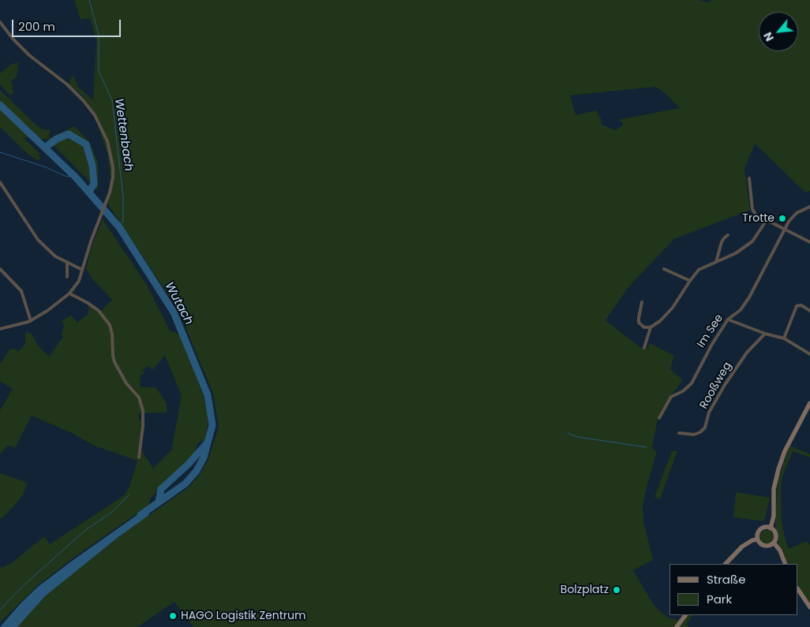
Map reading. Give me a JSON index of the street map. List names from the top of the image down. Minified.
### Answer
{"streets":{"street":["Im See","Rooßweg"]},"water":["Wettenbach","Wutach"],"places":["Trotte","Bolzplatz","HAGO Logistik Zentrum"],"legend":["Straße","Park"],"scale_bar":"200 m","north":"bottom left"}
